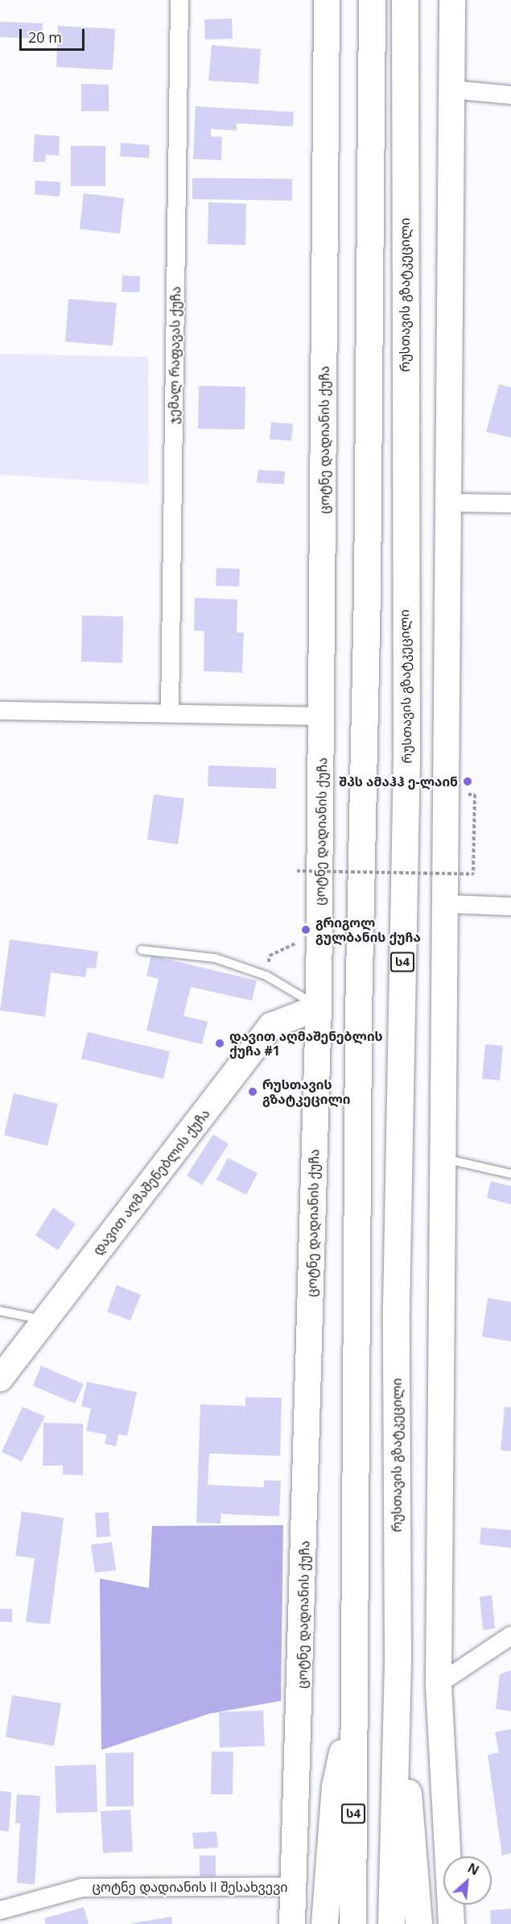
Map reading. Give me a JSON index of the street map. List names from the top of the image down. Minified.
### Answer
{"streets":{"highway":["რუსთავის გზატკეცილი","ს4"],"street":["ჯემალ რაფავას ქუჩა","ცოტნე დადიანის ქუჩა","დავით აღმაშენებლის ქუჩა","ცოტნე დადიანის II შესახვევი"]},"crossings":[["ცოტნე დადიანის ქუჩა","დავით აღმაშენებლის ქუჩა"],["ცოტნე დადიანის ქუჩა","ცოტნე დადიანის II შესახვევი"]],"places":["შპს ამაჰჰ ე-ლაინ","გრიგოლ გულბანის ქუჩა","დავით აღმაშენებლის ქუჩა #1","რუსთავის გზატკეცილი"],"scale_bar":"20 m","north":"top right"}
